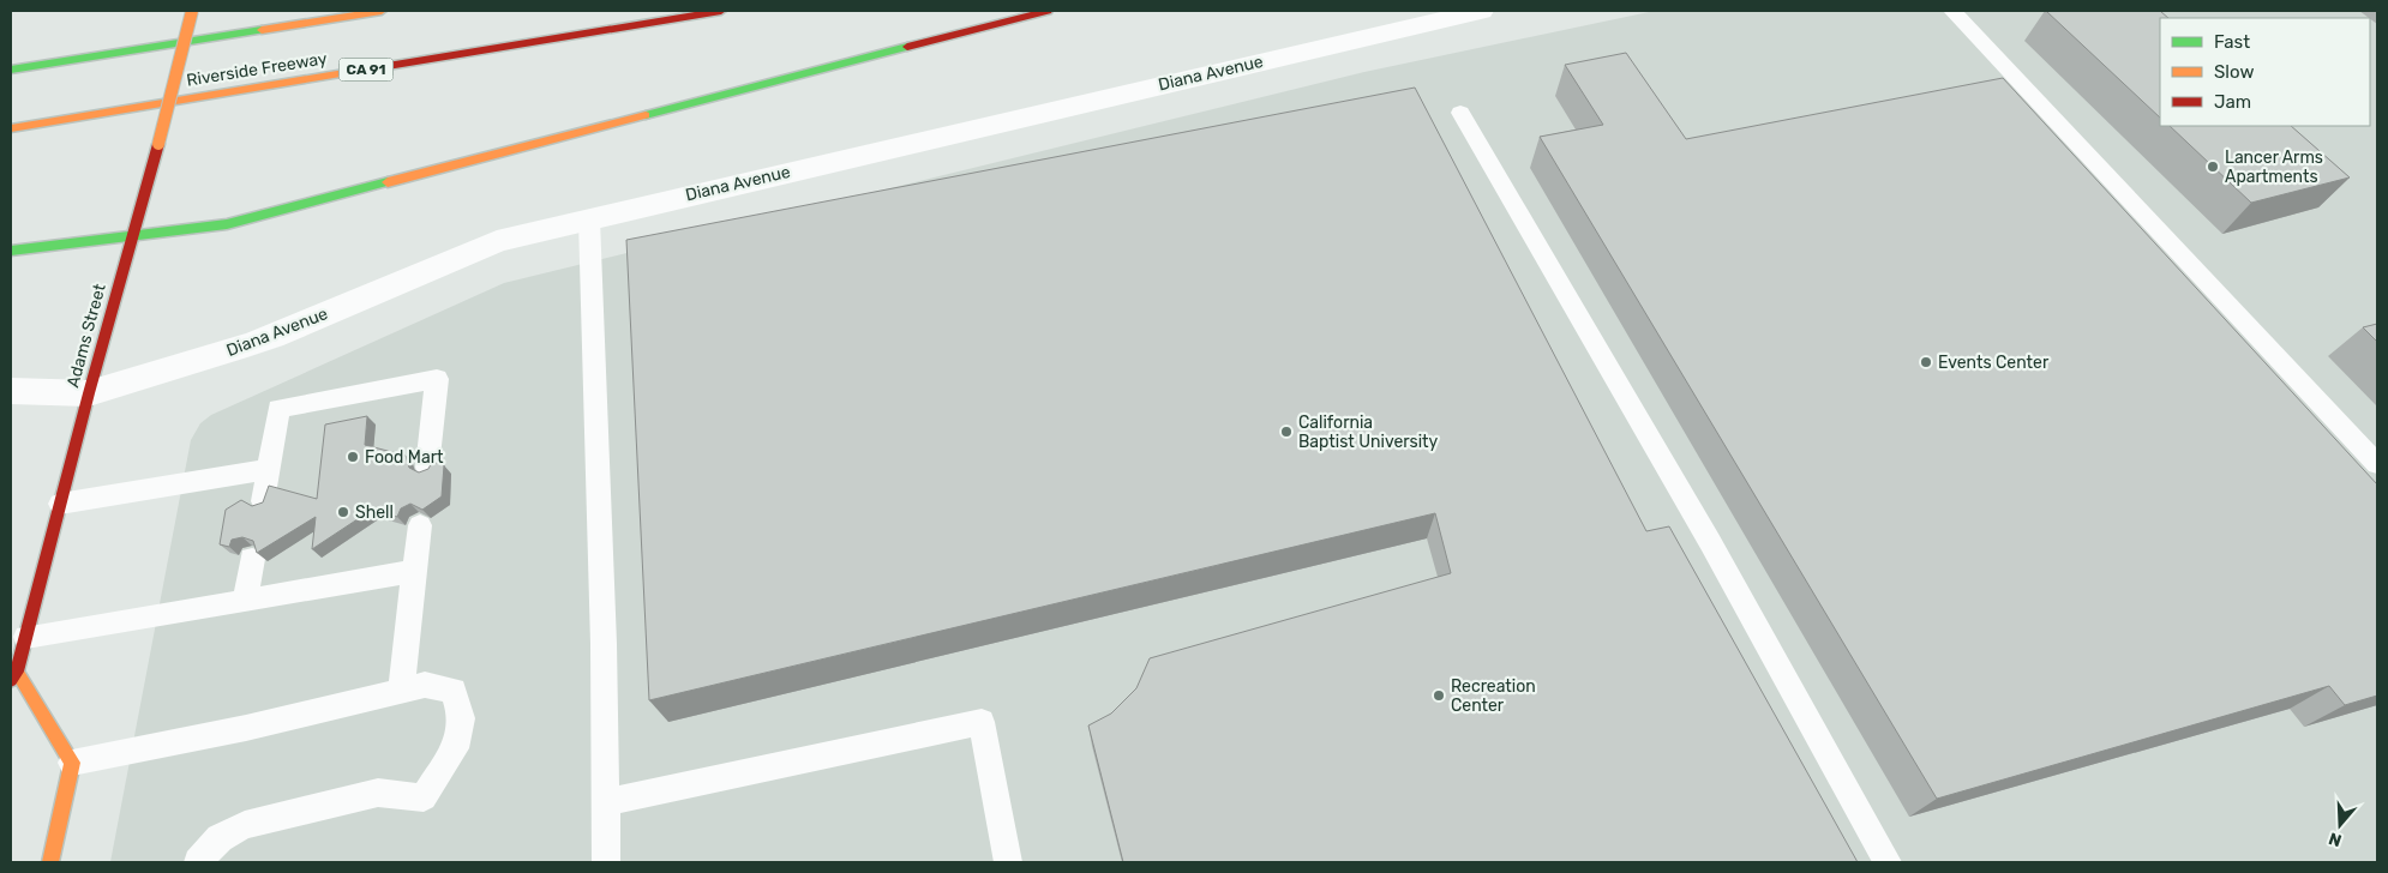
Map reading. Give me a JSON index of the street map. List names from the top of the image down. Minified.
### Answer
{"streets":{"main road":["Riverside Freeway","CA 91","Adams Street"],"street":["Diana Avenue"]},"crossings":[["Diana Avenue","Adams Street"]],"places":["Lancer Arms Apartments","Events Center","California Baptist University","Food Mart","Shell","Recreation Center"],"legend":["Fast","Slow","Jam"],"north":"bottom"}
